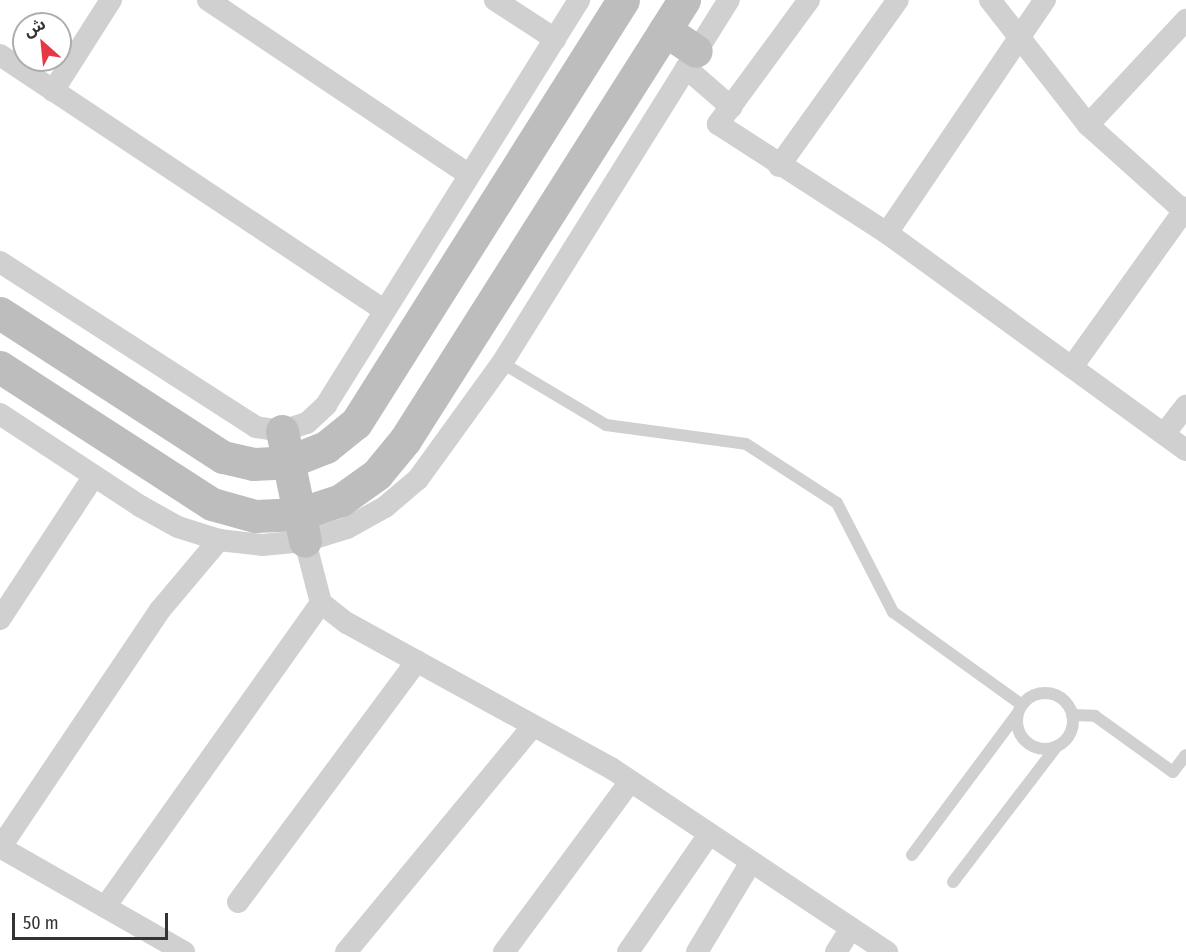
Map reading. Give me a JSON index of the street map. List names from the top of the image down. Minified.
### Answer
{"scale_bar":"50 m","north":"top left"}
